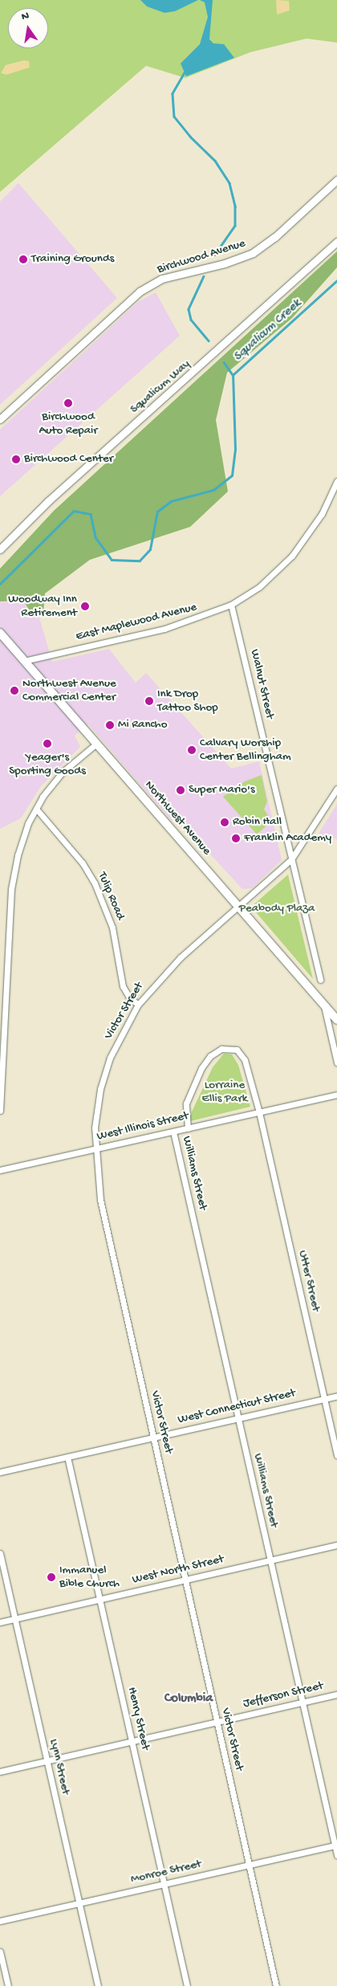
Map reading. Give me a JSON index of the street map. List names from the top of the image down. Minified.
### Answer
{"streets":{"main road":["Northwest Avenue"],"street":["Birchwood Avenue","Squalicum Way","East Maplewood Avenue","Walnut Street","Tulip Road","Victor Street","West Illinois Street","Williams Street","Utter Street","West Connecticut Street","West North Street","Jefferson Street","Henry Street","Lynn Street","Monroe Street"]},"crossings":[["East Maplewood Avenue","Walnut Street"],["East Maplewood Avenue","Northwest Avenue"],["Walnut Street","Victor Street"],["Northwest Avenue","Victor Street"],["Tulip Road","Victor Street"],["Victor Street","West Illinois Street"],["Victor Street","West Connecticut Street"],["Victor Street","West North Street"],["Victor Street","Jefferson Street"],["Victor Street","Monroe Street"],["West Illinois Street","Williams Street"],["West Illinois Street","Utter Street"],["Williams Street","West Connecticut Street"],["Williams Street","West North Street"],["Williams Street","Jefferson Street"],["Williams Street","Monroe Street"],["Utter Street","West Connecticut Street"],["West Connecticut Street","Henry Street"],["West North Street","Henry Street"],["West North Street","Lynn Street"],["Jefferson Street","Henry Street"],["Jefferson Street","Lynn Street"],["Henry Street","Monroe Street"],["Lynn Street","Monroe Street"]],"districts":["Columbia"],"water":["Squalicum Creek"],"parks":["Peabody Plaza","Lorraine Ellis Park"],"places":["Training Grounds","Birchwood Auto Repair","Birchwood Center","Woodway Inn Retirement","Northwest Avenue Commercial Center","Ink Drop Tattoo Shop","Mi Rancho","Yeager's Sporting Goods","Calvary Worship Center Bellingham","Super Mario's","Robin Hall","Franklin Academy","Immanuel Bible Church"],"north":"top"}
